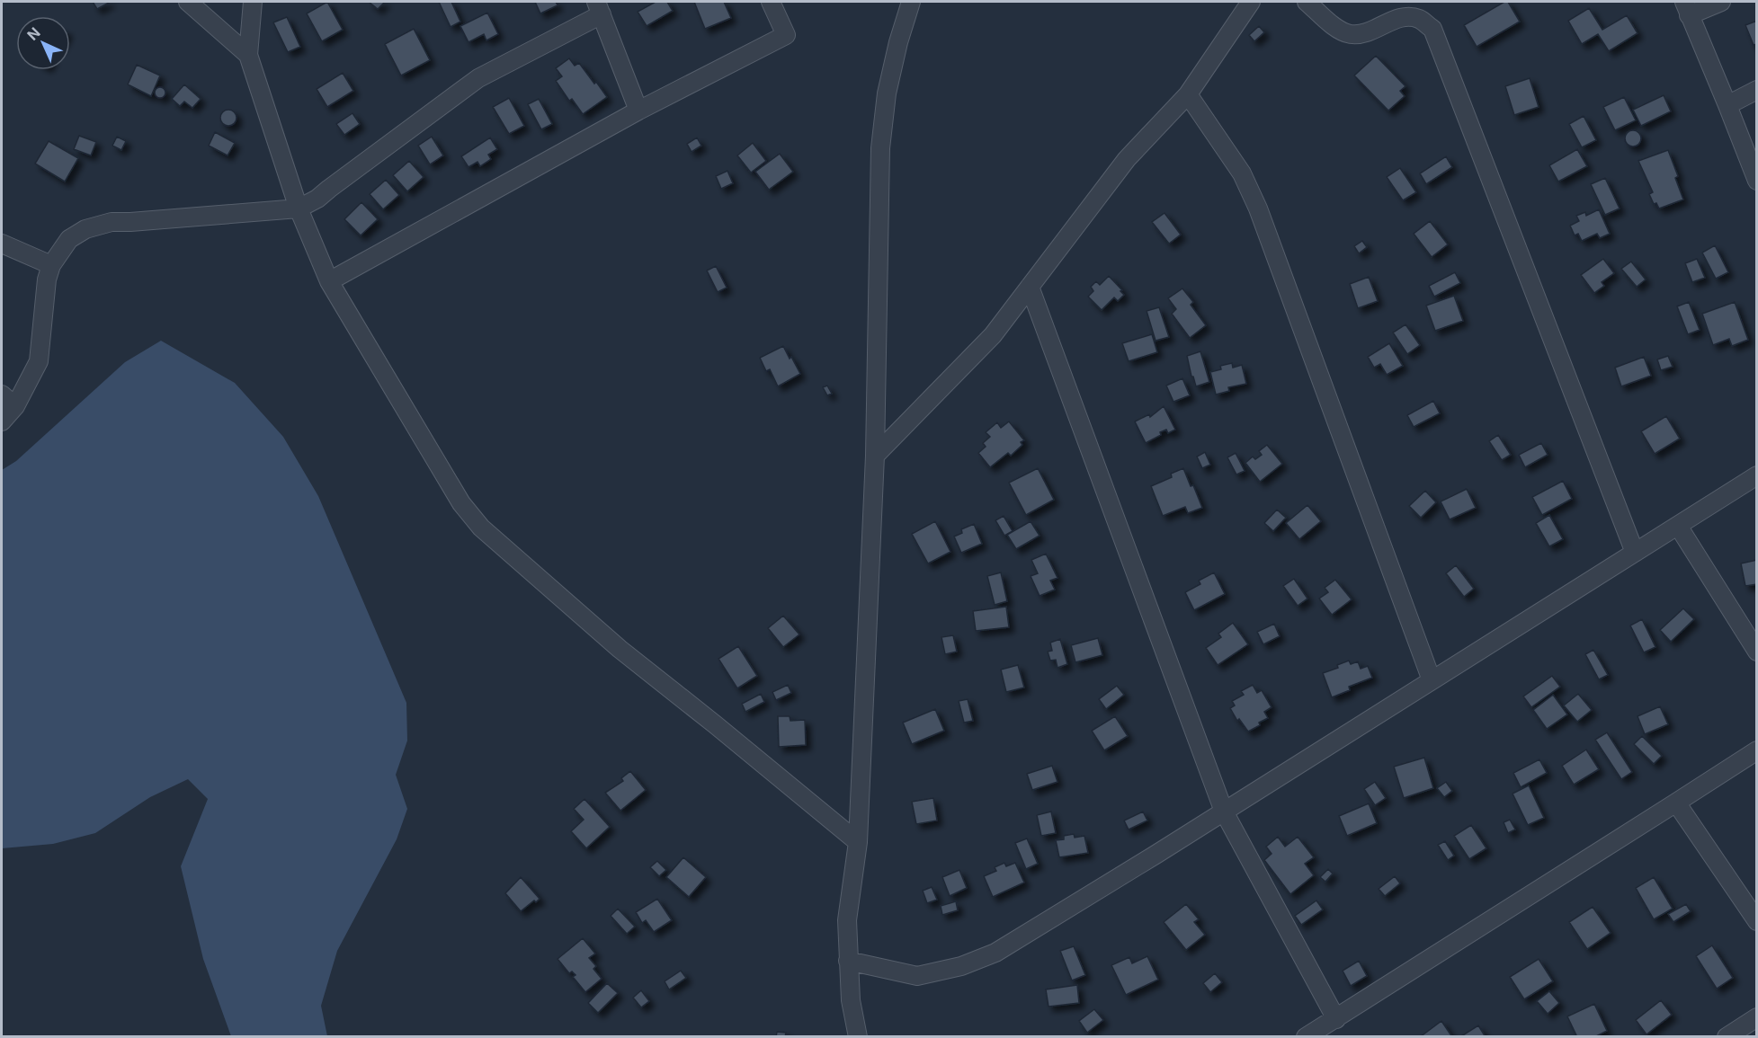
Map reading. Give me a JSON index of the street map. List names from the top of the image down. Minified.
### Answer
{"north":"top left"}
